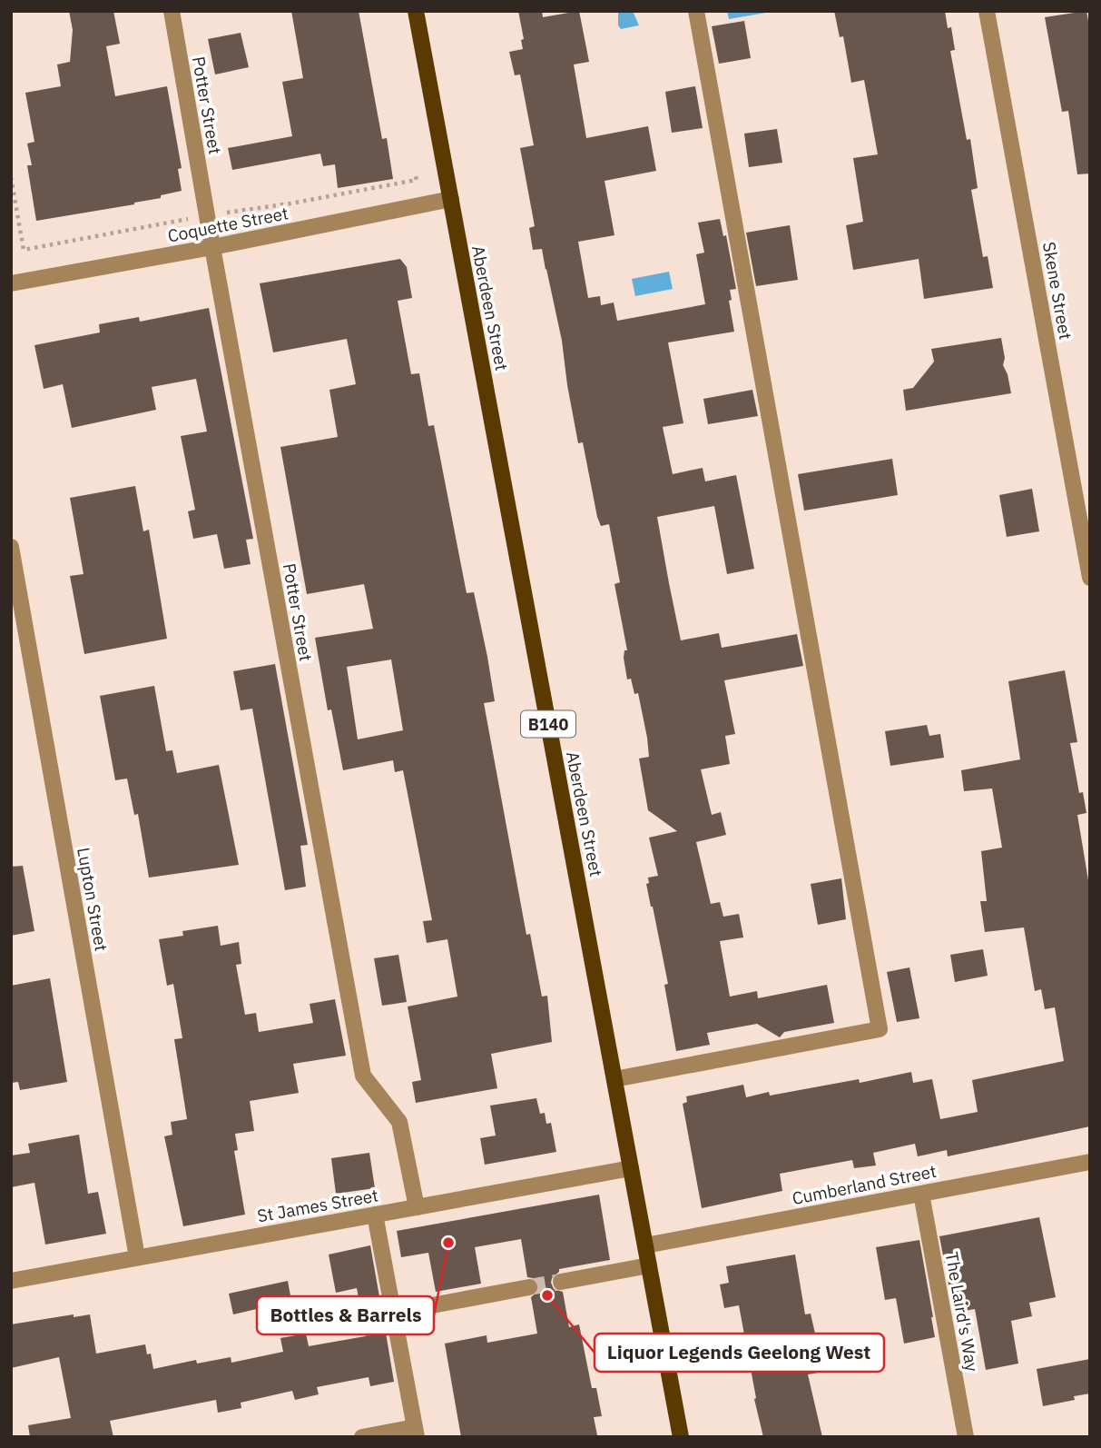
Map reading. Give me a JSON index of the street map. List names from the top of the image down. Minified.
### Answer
{"streets":{"main road":["Aberdeen Street","B140"],"street":["Potter Street","Coquette Street","Skene Street","Lupton Street","Cumberland Street","St James Street","The Laird's Way"]},"crossings":[["Potter Street","Coquette Street"],["Potter Street","St James Street"],["Coquette Street","Aberdeen Street"],["Aberdeen Street","Cumberland Street"],["Aberdeen Street","St James Street"],["Lupton Street","St James Street"],["Cumberland Street","The Laird's Way"]],"places":["Bottles & Barrels","Liquor Legends Geelong West"]}
